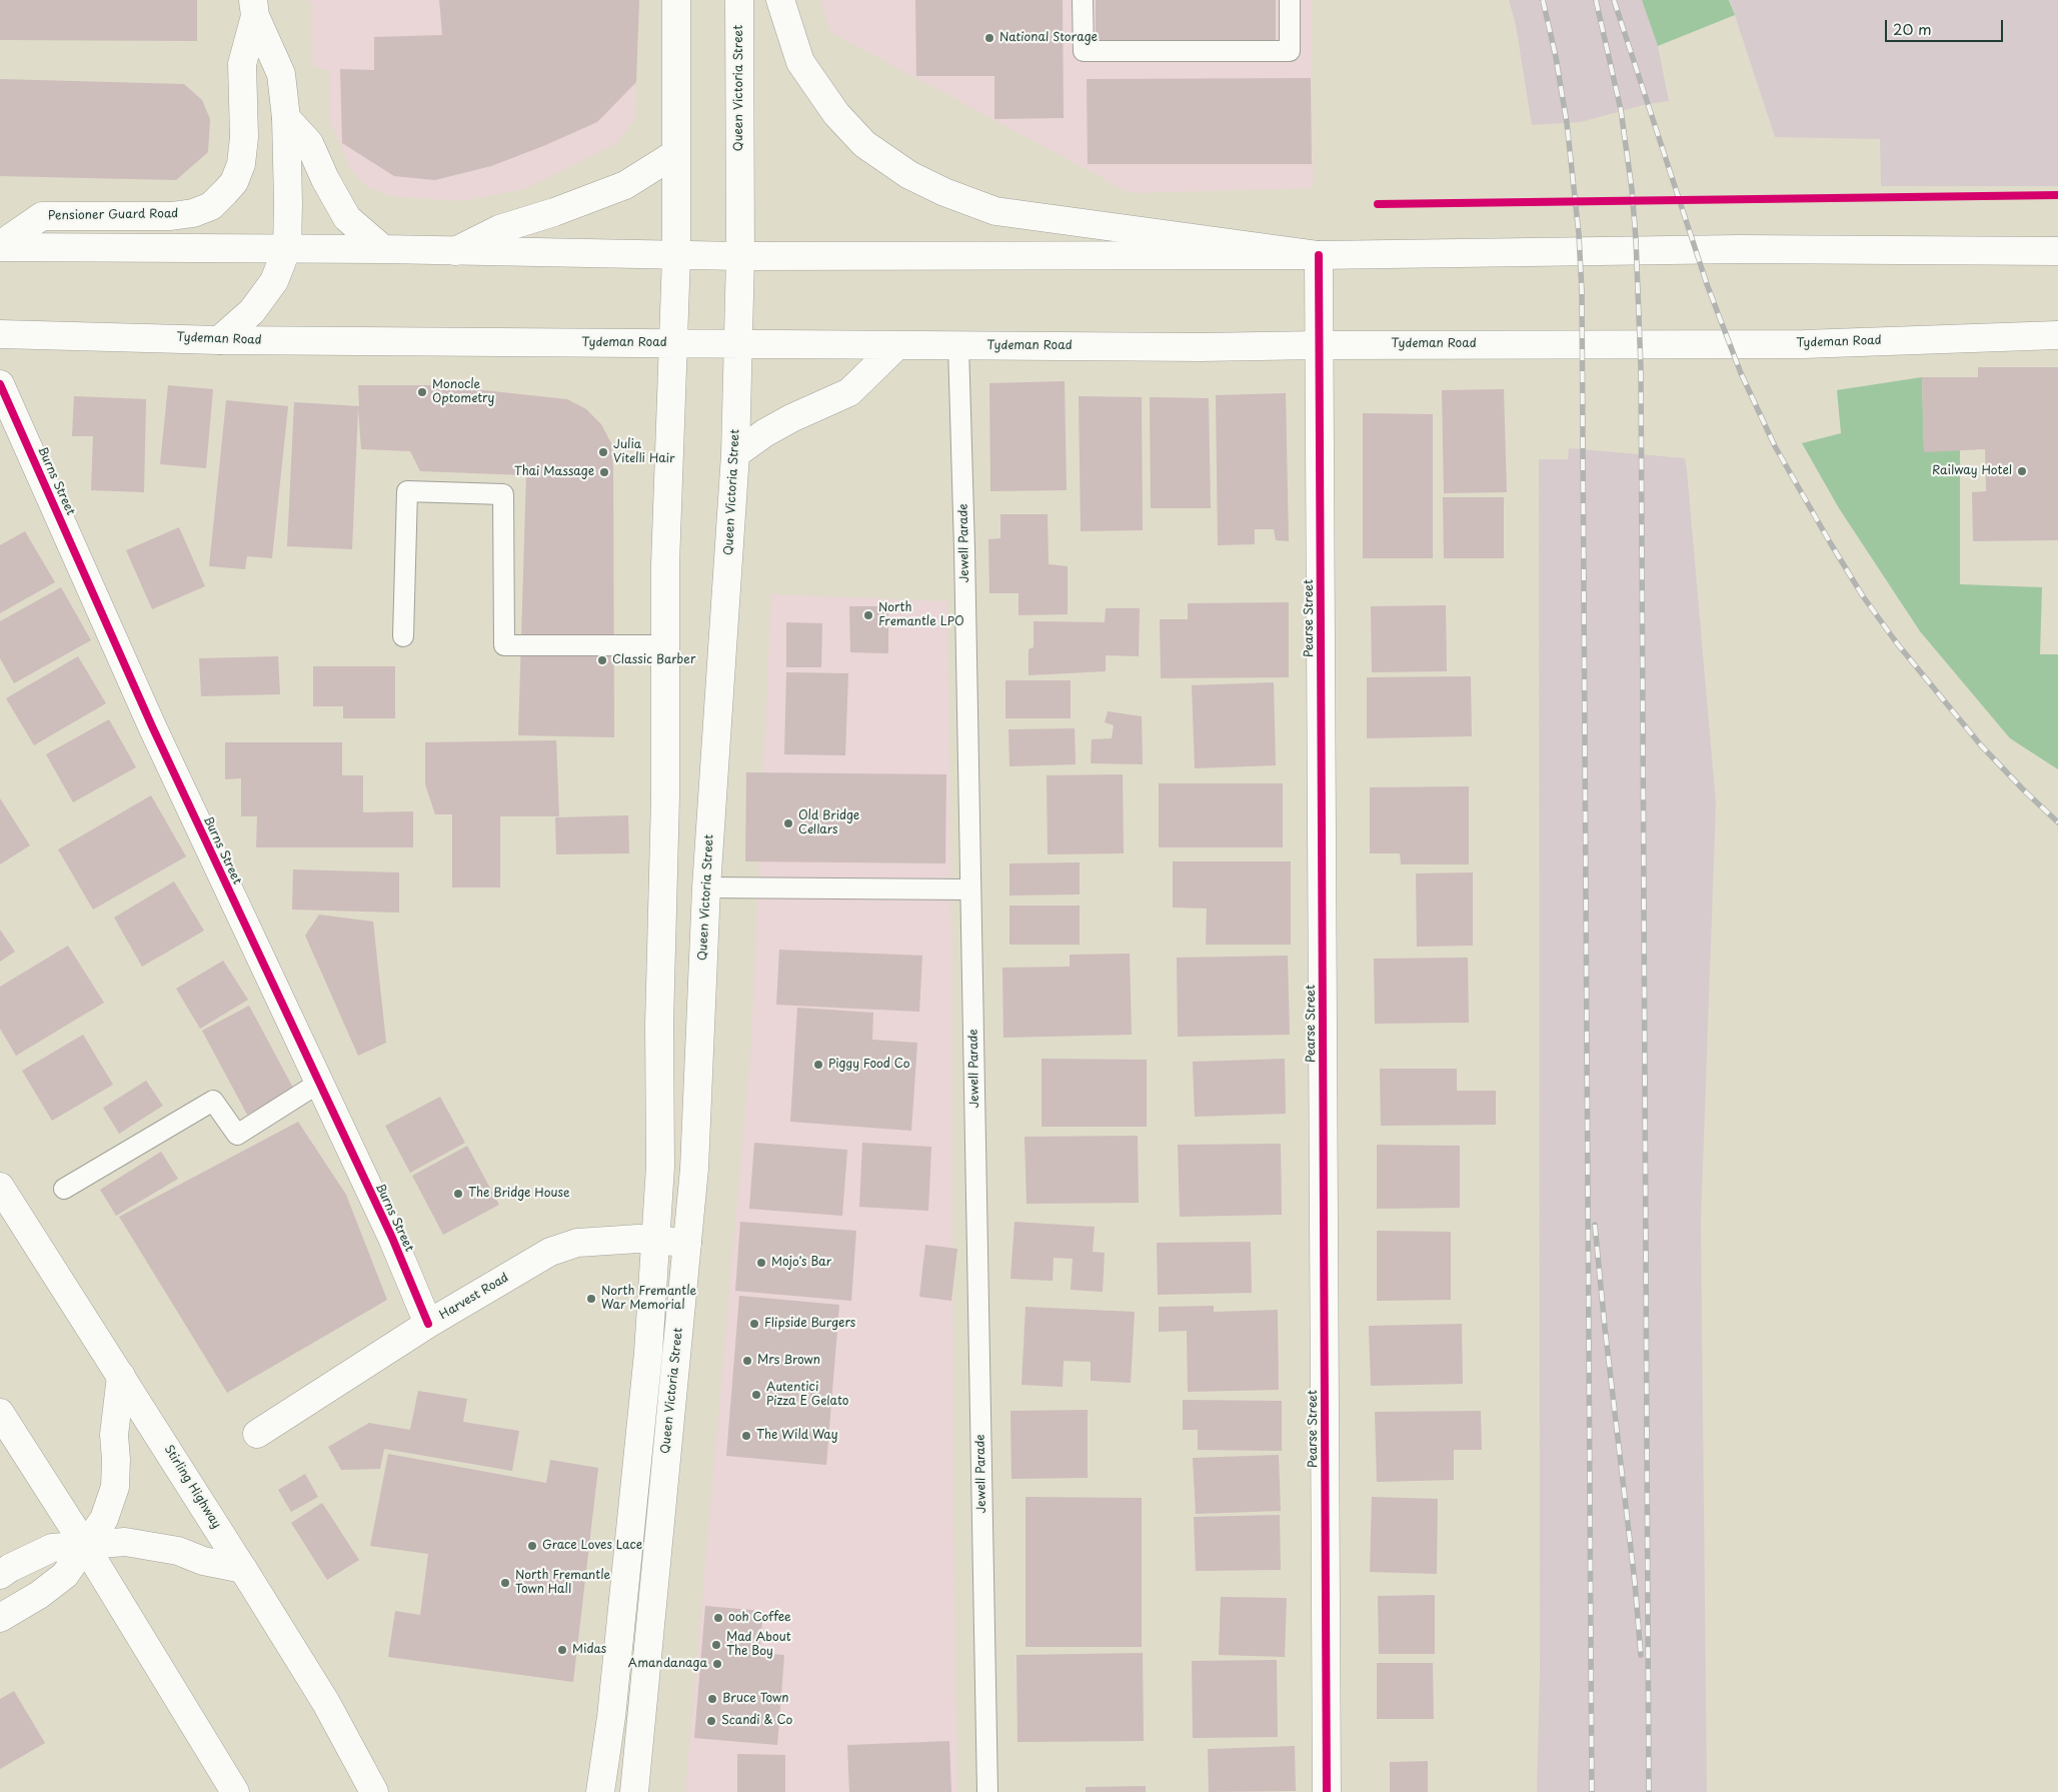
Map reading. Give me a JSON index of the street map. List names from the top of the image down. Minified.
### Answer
{"streets":{"main road":["Queen Victoria Street","Pensioner Guard Road","Tydeman Road","Burns Street","Pearse Street","Harvest Road","Stirling Highway"],"lane":["Jewell Parade"]},"crossings":[["Queen Victoria Street","Tydeman Road"],["Queen Victoria Street","Harvest Road"],["Pensioner Guard Road","Tydeman Road"],["Tydeman Road","Jewell Parade"],["Tydeman Road","Pearse Street"],["Burns Street","Harvest Road"]],"places":["National Storage","Monocle Optometry","Julia Vitelli Hair","Railway Hotel","Thai Massage","North Fremantle LPO","Classic Barber","Old Bridge Cellars","Piggy Food Co","The Bridge House","Mojo's Bar","North Fremantle War Memorial","Flipside Burgers","Mrs Brown","Autentici Pizza E Gelato","The Wild Way","Grace Loves Lace","North Fremantle Town Hall","ooh Coffee","Mad About The Boy","Midas","Amandanaga","Bruce Town","Scandi & Co"],"scale_bar":"20 m"}
